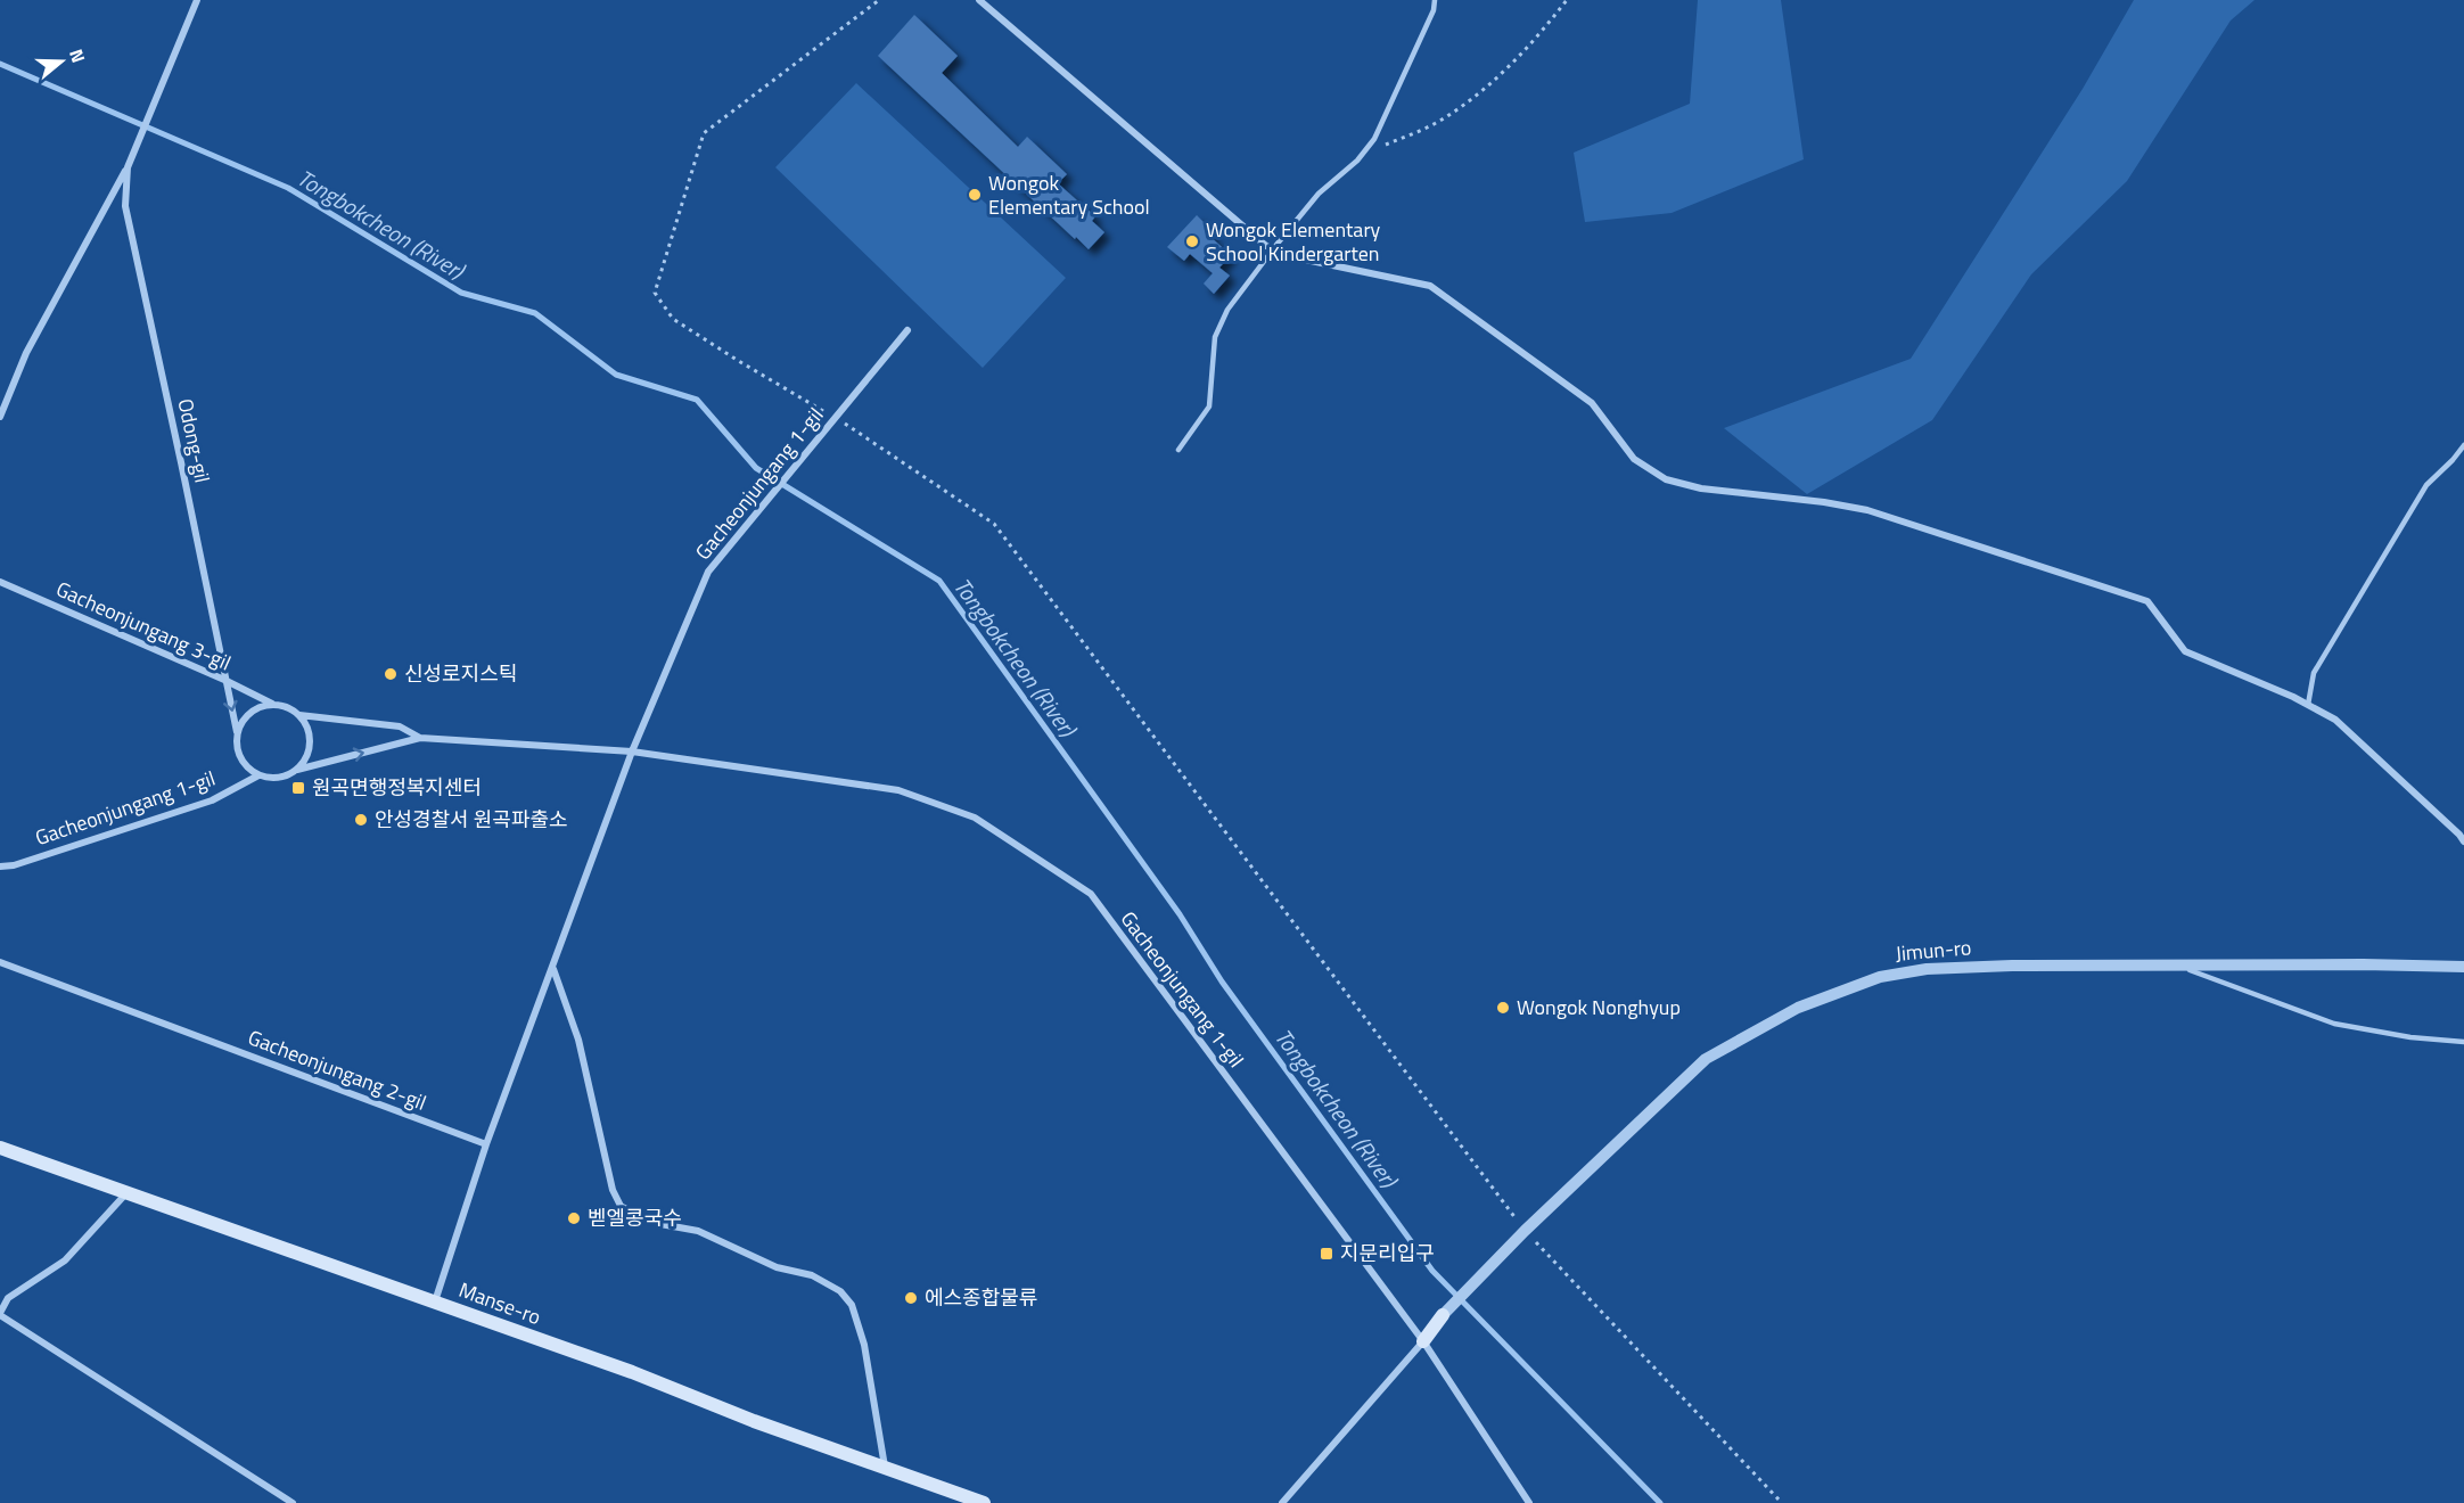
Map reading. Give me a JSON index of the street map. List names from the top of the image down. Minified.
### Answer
{"streets":{"main road":["Manse-ro"],"street":["Odong-gil","Gacheonjungang 1-gil","Gacheonjungang 3-gil","Jimun-ro","Gacheonjungang 2-gil"]},"crossings":[["Odong-gil","Gacheonjungang 1-gil"],["Odong-gil","Gacheonjungang 3-gil"],["Gacheonjungang 1-gil","Gacheonjungang 3-gil"]],"water":["Tongbokcheon (River)"],"places":{"other":["Wongok Elementary School","Wongok Elementary School Kindergarten","신성로지스틱","안성경찰서 원곡파출소","Wongok Nonghyup","벧엘콩국수","에스종합물류"],"transit":["원곡면행정복지센터","지문리입구"]},"north":"right"}
